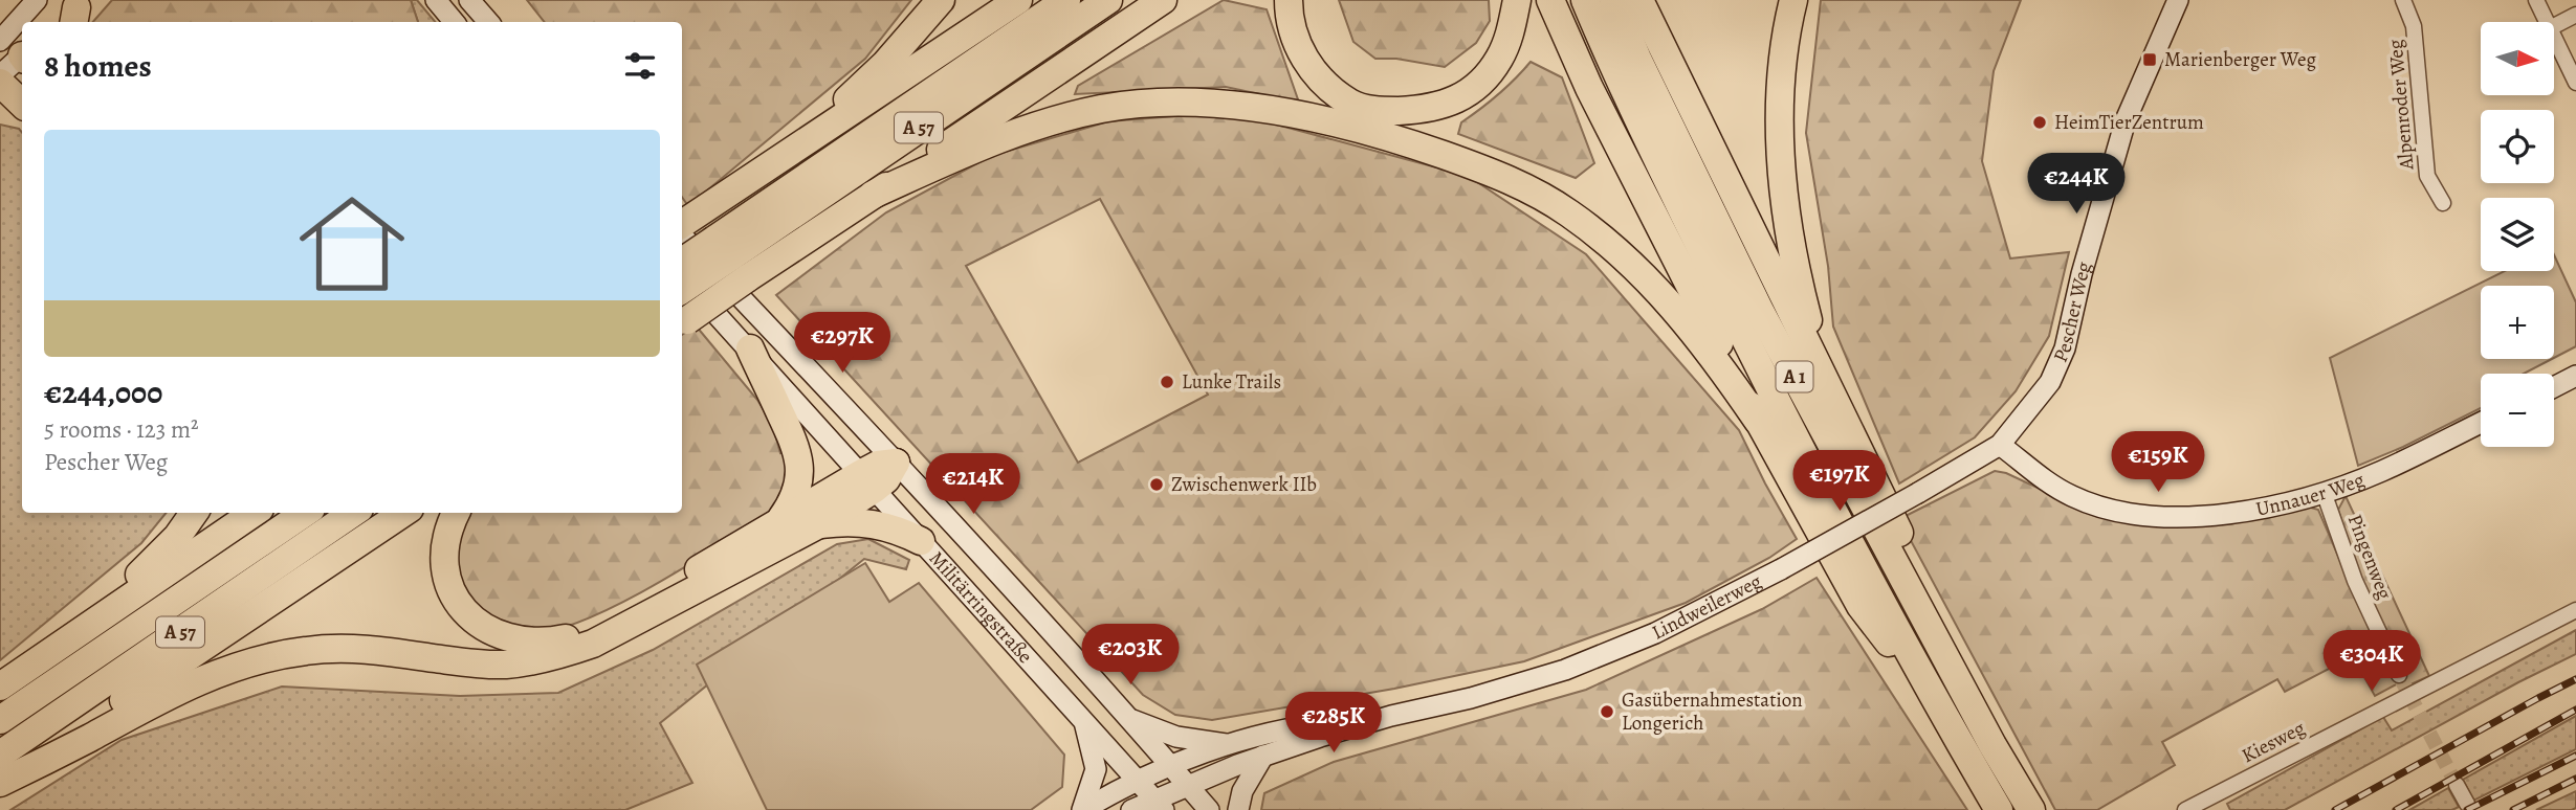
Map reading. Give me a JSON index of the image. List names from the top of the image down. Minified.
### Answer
{"streets":{"highway":["A 57","A 1"],"street":["Alpenroder Weg","Pescher Weg","Unnauer Weg","Pingenweg","Lindweilerweg","Militärringstraße","Kiesweg"]},"crossings":[["Pescher Weg","Unnauer Weg"],["Pescher Weg","Lindweilerweg"],["Unnauer Weg","Pingenweg"],["Unnauer Weg","Lindweilerweg"],["Lindweilerweg","Militärringstraße"]],"places":{"transit":["Marienberger Weg"],"other":["HeimTierZentrum","Lunke Trails","Zwischenwerk IIb","Gasübernahmestation Longerich"]},"north":"right","page":{"map_buttons":["+","−"],"heading":"8 homes","list":[{"name":"€244,000","note":"5 rooms · 123 m² · Pescher Weg"}],"price":["€244K","€297K","€159K","€197K","€214K","€203K","€304K","€285K"]}}
